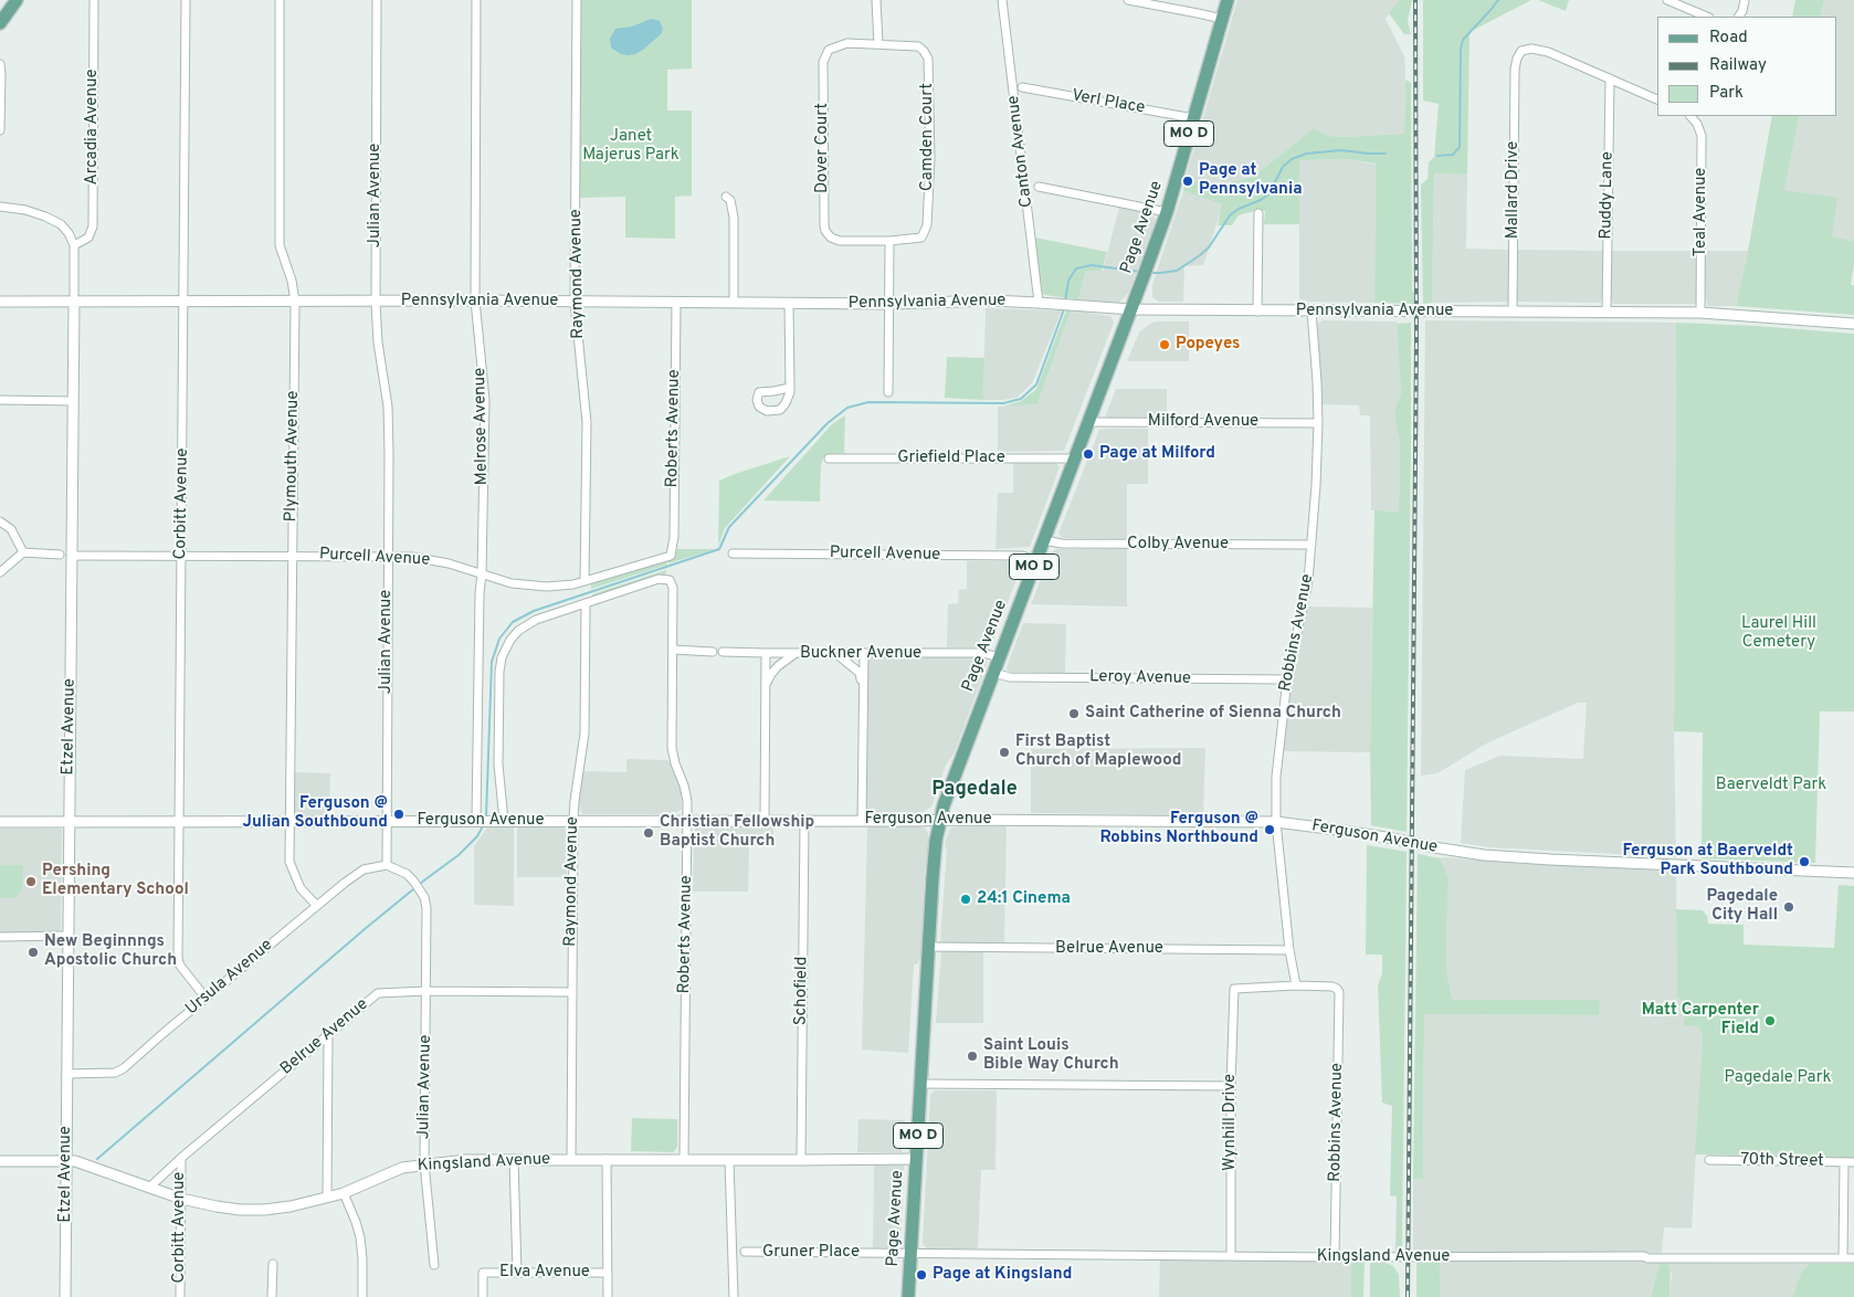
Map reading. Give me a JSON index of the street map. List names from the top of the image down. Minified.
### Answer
{"streets":{"main road":["MO D","Page Avenue"],"street":["Verl Place","Arcadia Avenue","Camden Court","Dover Court","Canton Avenue","Mallard Drive","Julian Avenue","Ruddy Lane","Teal Avenue","Raymond Avenue","Pennsylvania Avenue","Milford Avenue","Melrose Avenue","Roberts Avenue","Plymouth Avenue","Griefield Place","Corbitt Avenue","Colby Avenue","Purcell Avenue","Robbins Avenue","Buckner Avenue","Leroy Avenue","Etzel Avenue","Ferguson Avenue","Belrue Avenue","Ursula Avenue","Schofield","Wynhill Drive","70th Street","Kingsland Avenue","Gruner Place","Elva Avenue"]},"crossings":[["Verl Place","Page Avenue"],["Arcadia Avenue","Etzel Avenue"],["Camden Court","Dover Court"],["Canton Avenue","Pennsylvania Avenue"],["Mallard Drive","Ruddy Lane"],["Mallard Drive","Pennsylvania Avenue"],["Julian Avenue","Pennsylvania Avenue"],["Julian Avenue","Purcell Avenue"],["Julian Avenue","Ferguson Avenue"],["Julian Avenue","Belrue Avenue"],["Julian Avenue","Ursula Avenue"],["Julian Avenue","Kingsland Avenue"],["Ruddy Lane","Pennsylvania Avenue"],["Teal Avenue","Pennsylvania Avenue"],["Page Avenue","Pennsylvania Avenue"],["Page Avenue","Milford Avenue"],["Page Avenue","Griefield Place"],["Page Avenue","Colby Avenue"],["Page Avenue","Purcell Avenue"],["Page Avenue","Buckner Avenue"],["Page Avenue","Leroy Avenue"],["Page Avenue","Ferguson Avenue"],["Page Avenue","Belrue Avenue"],["Page Avenue","Kingsland Avenue"],["Page Avenue","Gruner Place"],["Raymond Avenue","Pennsylvania Avenue"],["Raymond Avenue","Roberts Avenue"],["Raymond Avenue","Purcell Avenue"],["Raymond Avenue","Ferguson Avenue"],["Raymond Avenue","Belrue Avenue"],["Raymond Avenue","Kingsland Avenue"],["Pennsylvania Avenue","Melrose Avenue"],["Pennsylvania Avenue","Roberts Avenue"],["Pennsylvania Avenue","Plymouth Avenue"],["Pennsylvania Avenue","Corbitt Avenue"],["Pennsylvania Avenue","Robbins Avenue"],["Pennsylvania Avenue","Etzel Avenue"],["Milford Avenue","Robbins Avenue"],["Melrose Avenue","Purcell Avenue"],["Melrose Avenue","Ferguson Avenue"],["Roberts Avenue","Purcell Avenue"],["Roberts Avenue","Ferguson Avenue"],["Roberts Avenue","Kingsland Avenue"],["Plymouth Avenue","Purcell Avenue"],["Plymouth Avenue","Ferguson Avenue"],["Plymouth Avenue","Ursula Avenue"],["Corbitt Avenue","Purcell Avenue"],["Corbitt Avenue","Ferguson Avenue"],["Corbitt Avenue","Belrue Avenue"],["Corbitt Avenue","Ursula Avenue"],["Corbitt Avenue","Kingsland Avenue"],["Colby Avenue","Robbins Avenue"],["Purcell Avenue","Etzel Avenue"],["Robbins Avenue","Leroy Avenue"],["Robbins Avenue","Ferguson Avenue"],["Robbins Avenue","Belrue Avenue"],["Robbins Avenue","Wynhill Drive"],["Robbins Avenue","Kingsland Avenue"],["Etzel Avenue","Ferguson Avenue"],["Etzel Avenue","Ursula Avenue"],["Etzel Avenue","Kingsland Avenue"],["Ferguson Avenue","Schofield"],["Belrue Avenue","Kingsland Avenue"],["Schofield","Kingsland Avenue"],["Wynhill Drive","Kingsland Avenue"],["Kingsland Avenue","Gruner Place"]],"districts":["Pagedale"],"parks":["Janet Majerus Park","Laurel Hill Cemetery","Baerveldt Park","Pagedale Park"],"places":["Page at Pennsylvania","Popeyes","Page at Milford","Saint Catherine of Sienna Church","First Baptist Church of Maplewood","Ferguson @ Julian Southbound","Ferguson @ Robbins Northbound","Christian Fellowship Baptist Church","Ferguson at Baerveldt Park Southbound","Pershing Elementary School","24:1 Cinema","Pagedale City Hall","New Beginnngs Apostolic Church","Matt Carpenter Field","Saint Louis Bible Way Church","Page at Kingsland"],"legend":["Road","Railway","Park"]}
